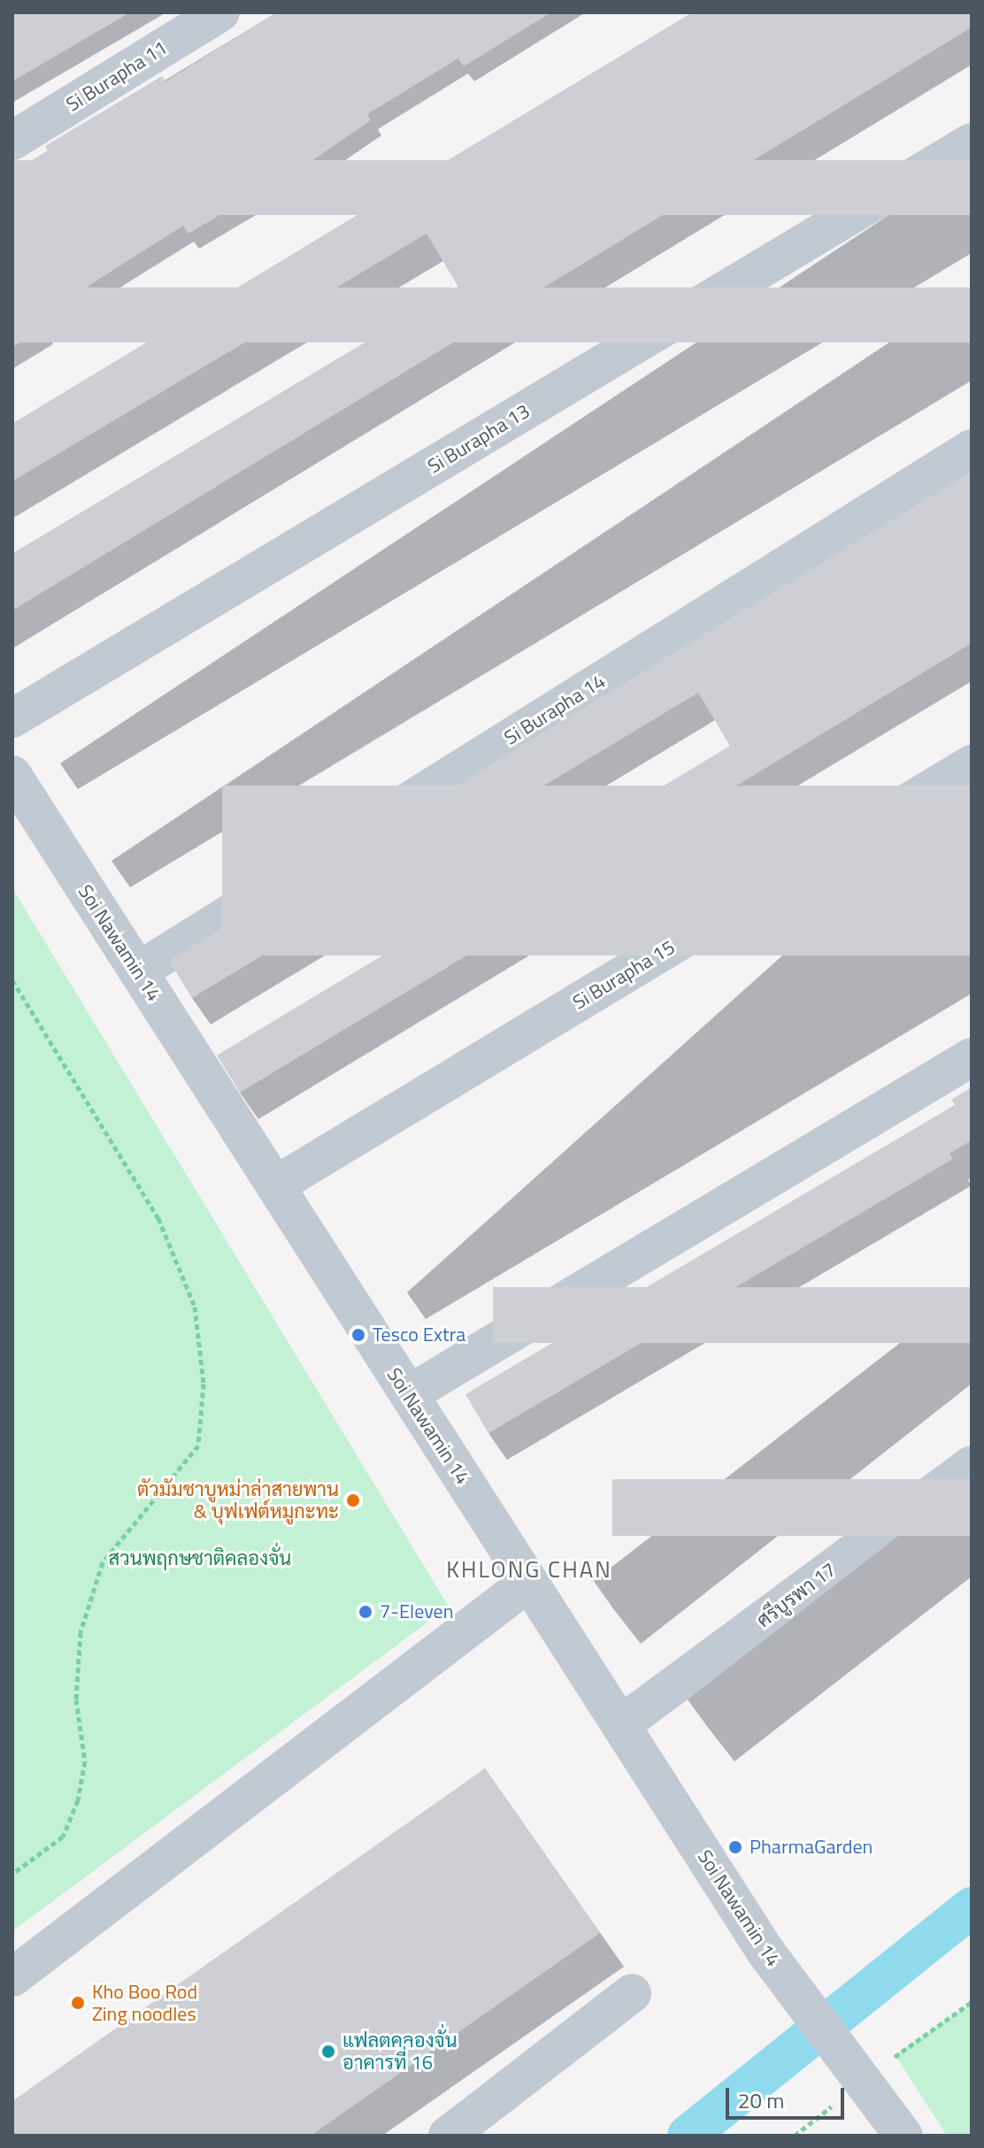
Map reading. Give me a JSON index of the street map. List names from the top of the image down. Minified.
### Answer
{"streets":{"street":["Si Burapha 11","Si Burapha 13","Si Burapha 14","Soi Nawamin 14","Si Burapha 15","ศรีบูรพา 17"]},"crossings":[["Si Burapha 14","Soi Nawamin 14"],["Soi Nawamin 14","Si Burapha 15"],["Soi Nawamin 14","ศรีบูรพา 17"]],"districts":["KHLONG CHAN"],"parks":["สวนพฤกษชาติคลองจั่น"],"places":["Tesco Extra","ตัวมัมชาบูหม่าล่าสายพาน & บุฟเฟต์หมูกะทะ","7-Eleven","PharmaGarden","Kho Boo Rod Zing noodles","แฟลตคลองจั่น อาคารที่ 16"],"scale_bar":"20 m"}
